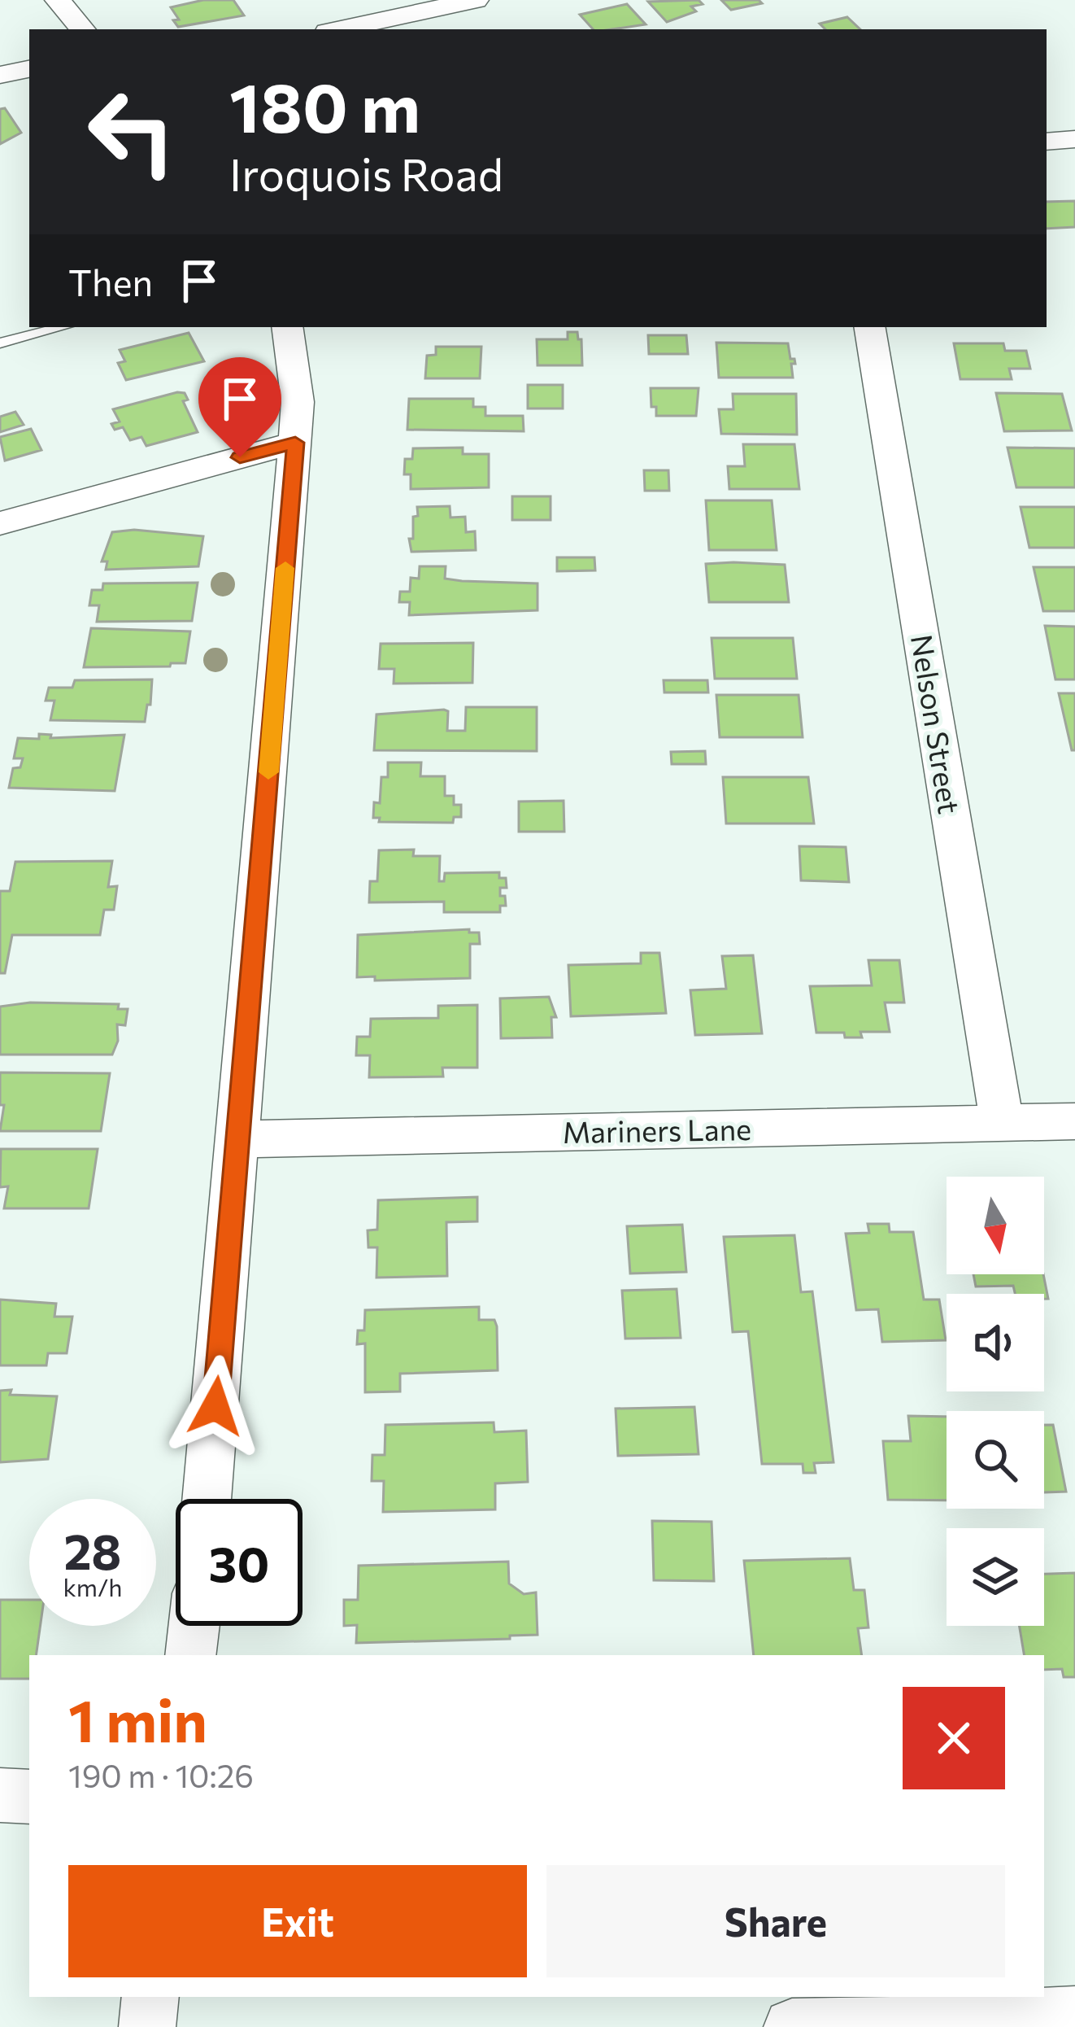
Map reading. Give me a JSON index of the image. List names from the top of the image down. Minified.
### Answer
{"streets":{"street":["Nelson Street","Mariners Lane"]},"crossings":[["Nelson Street","Mariners Lane"]],"north":"bottom","page":{"turn":["180 m","Iroquois Road"],"then":"Then","speed":"28 km/h","limit":"30","heading":["1 min","190 m · 10:26"],"buttons":["Exit","Share"]}}
